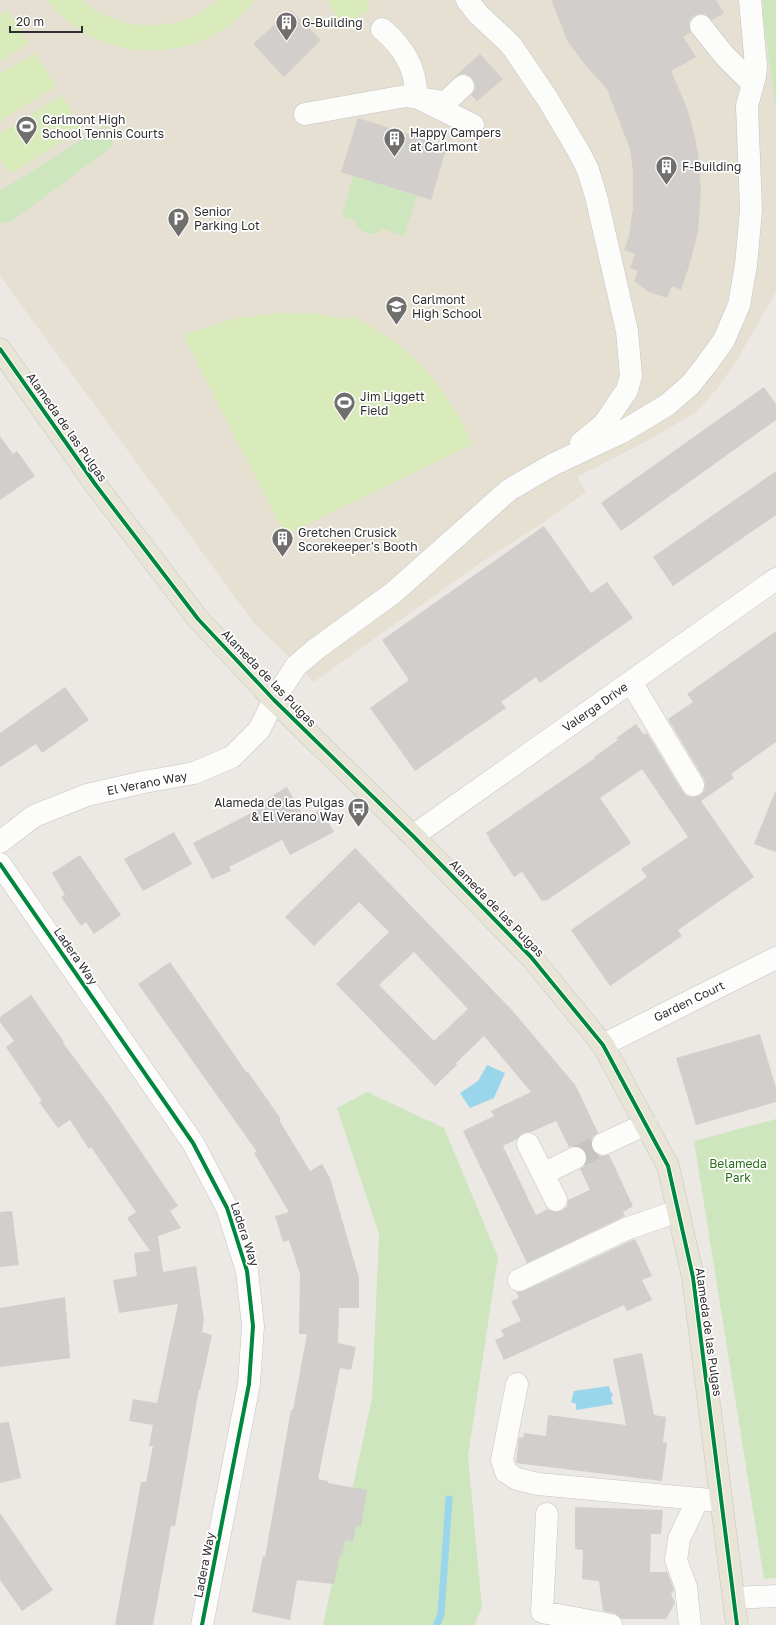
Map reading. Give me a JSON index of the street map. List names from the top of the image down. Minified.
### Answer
{"streets":{"main road":["Alameda de las Pulgas"],"street":["Valerga Drive","El Verano Way","Ladera Way","Garden Court"]},"crossings":[["Alameda de las Pulgas","Valerga Drive"],["Alameda de las Pulgas","El Verano Way"],["Alameda de las Pulgas","Garden Court"]],"parks":["Belameda Park"],"places":{"building":["G-Building","Happy Campers at Carlmont","F-Building","Gretchen Crusick Scorekeeper's Booth"],"sports":["Carlmont High School Tennis Courts","Jim Liggett Field"],"parking":["Senior Parking Lot"],"school or university":["Carlmont High School"],"bus stop":["Alameda de las Pulgas & El Verano Way"]},"scale_bar":"20 m"}
